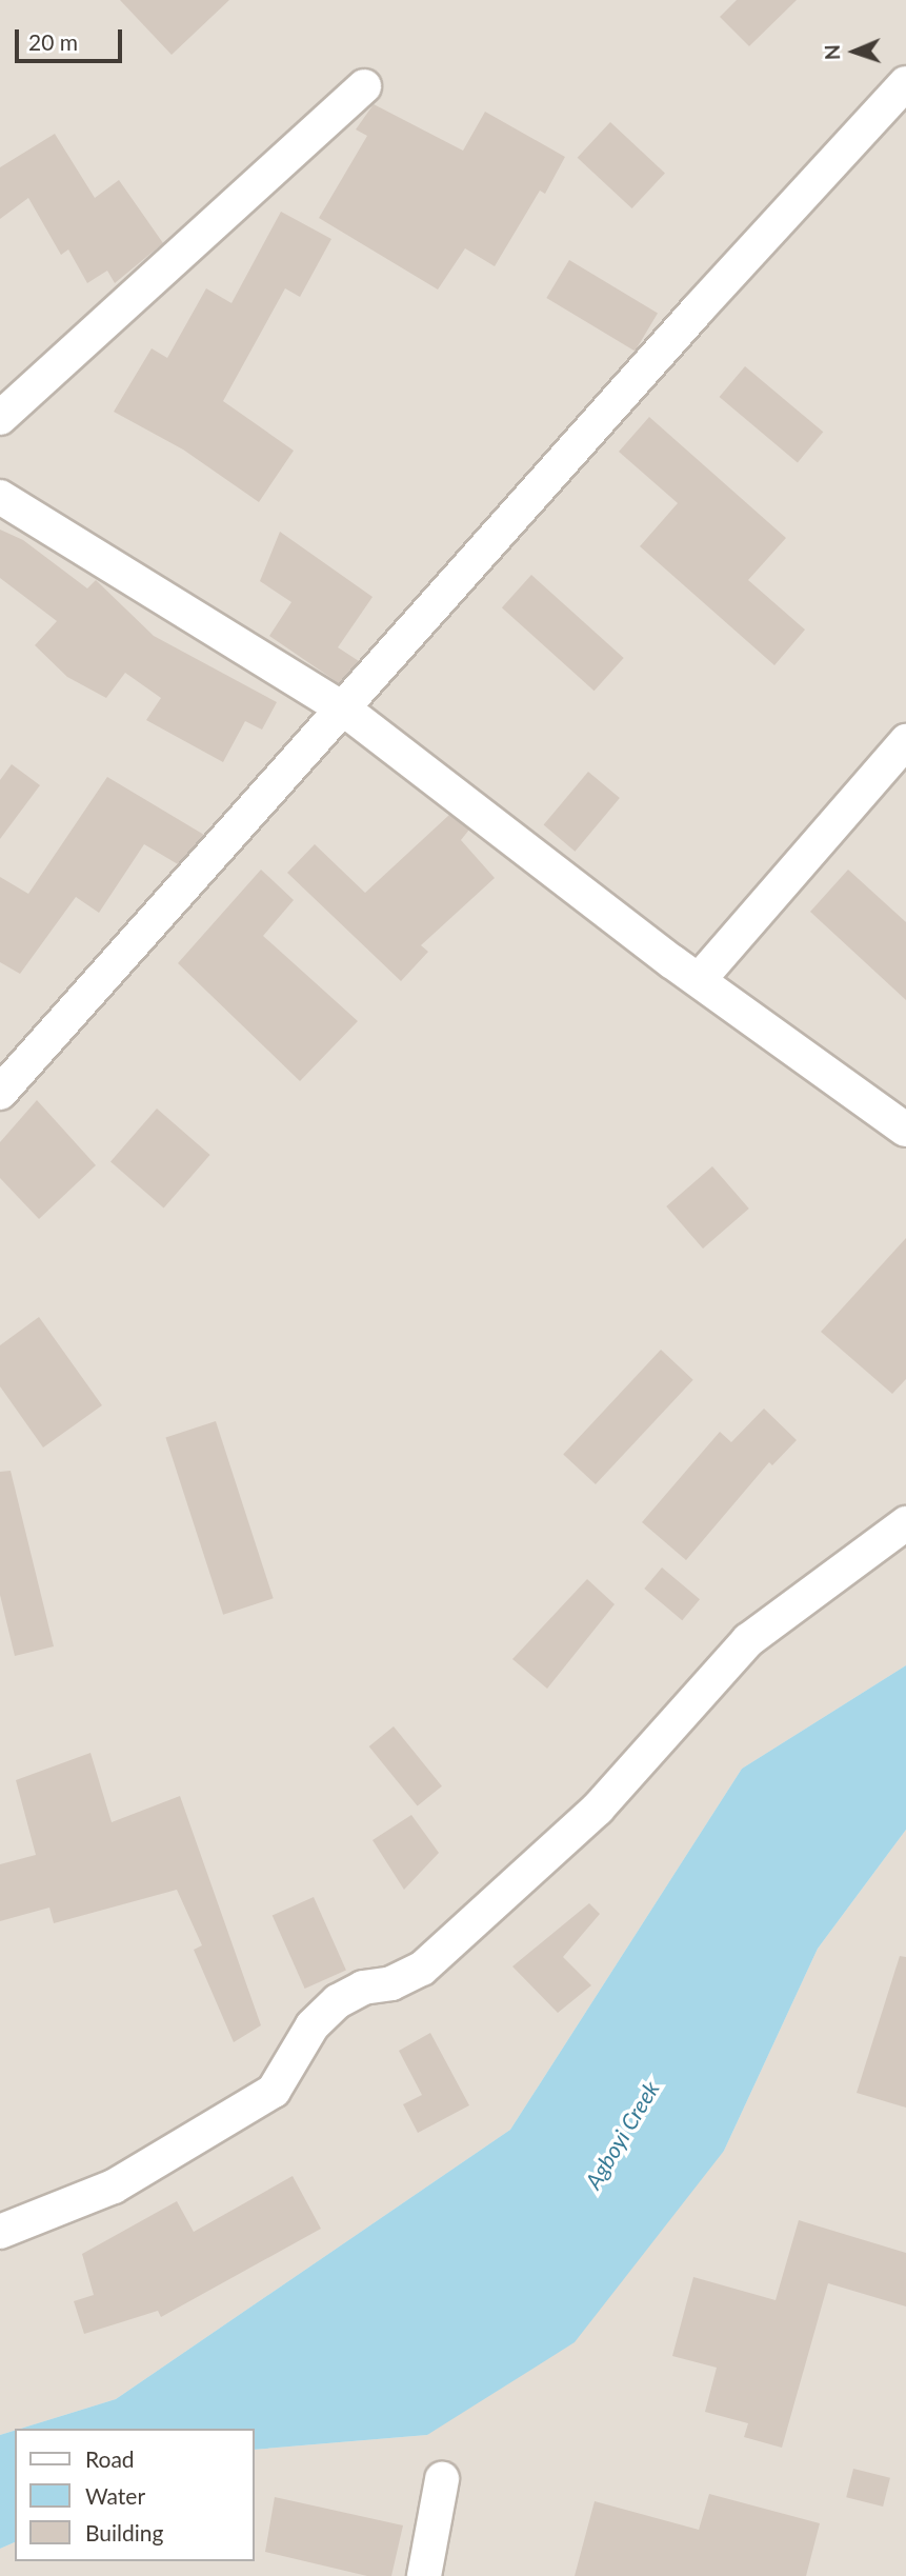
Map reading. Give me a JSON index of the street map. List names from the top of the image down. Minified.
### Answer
{"water":["Agboyi Creek"],"legend":["Road","Water","Building"],"scale_bar":"20 m","north":"left"}
